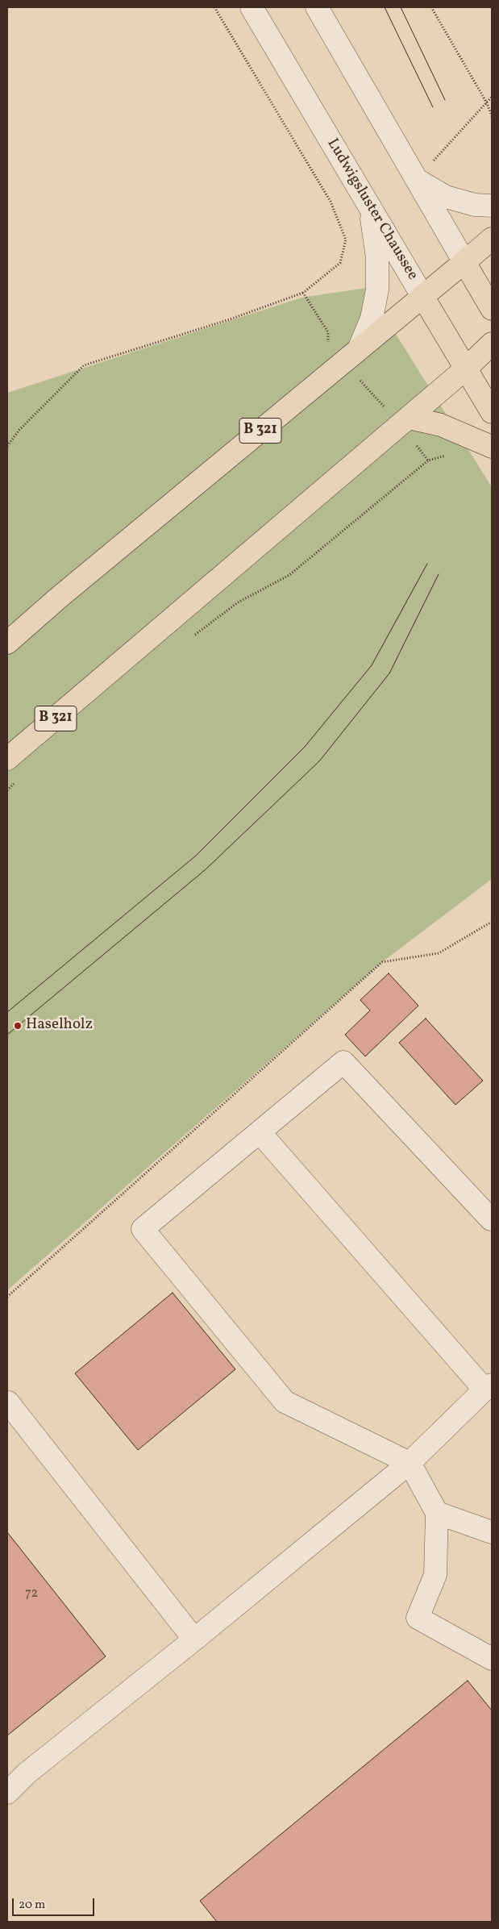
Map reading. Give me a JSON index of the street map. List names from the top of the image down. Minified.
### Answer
{"streets":{"main road":["Ludwigsluster Chaussee","B 321"]},"crossings":[["Ludwigsluster Chaussee","B 321"]],"places":["Haselholz"],"house_numbers":["72"],"scale_bar":"20 m"}
